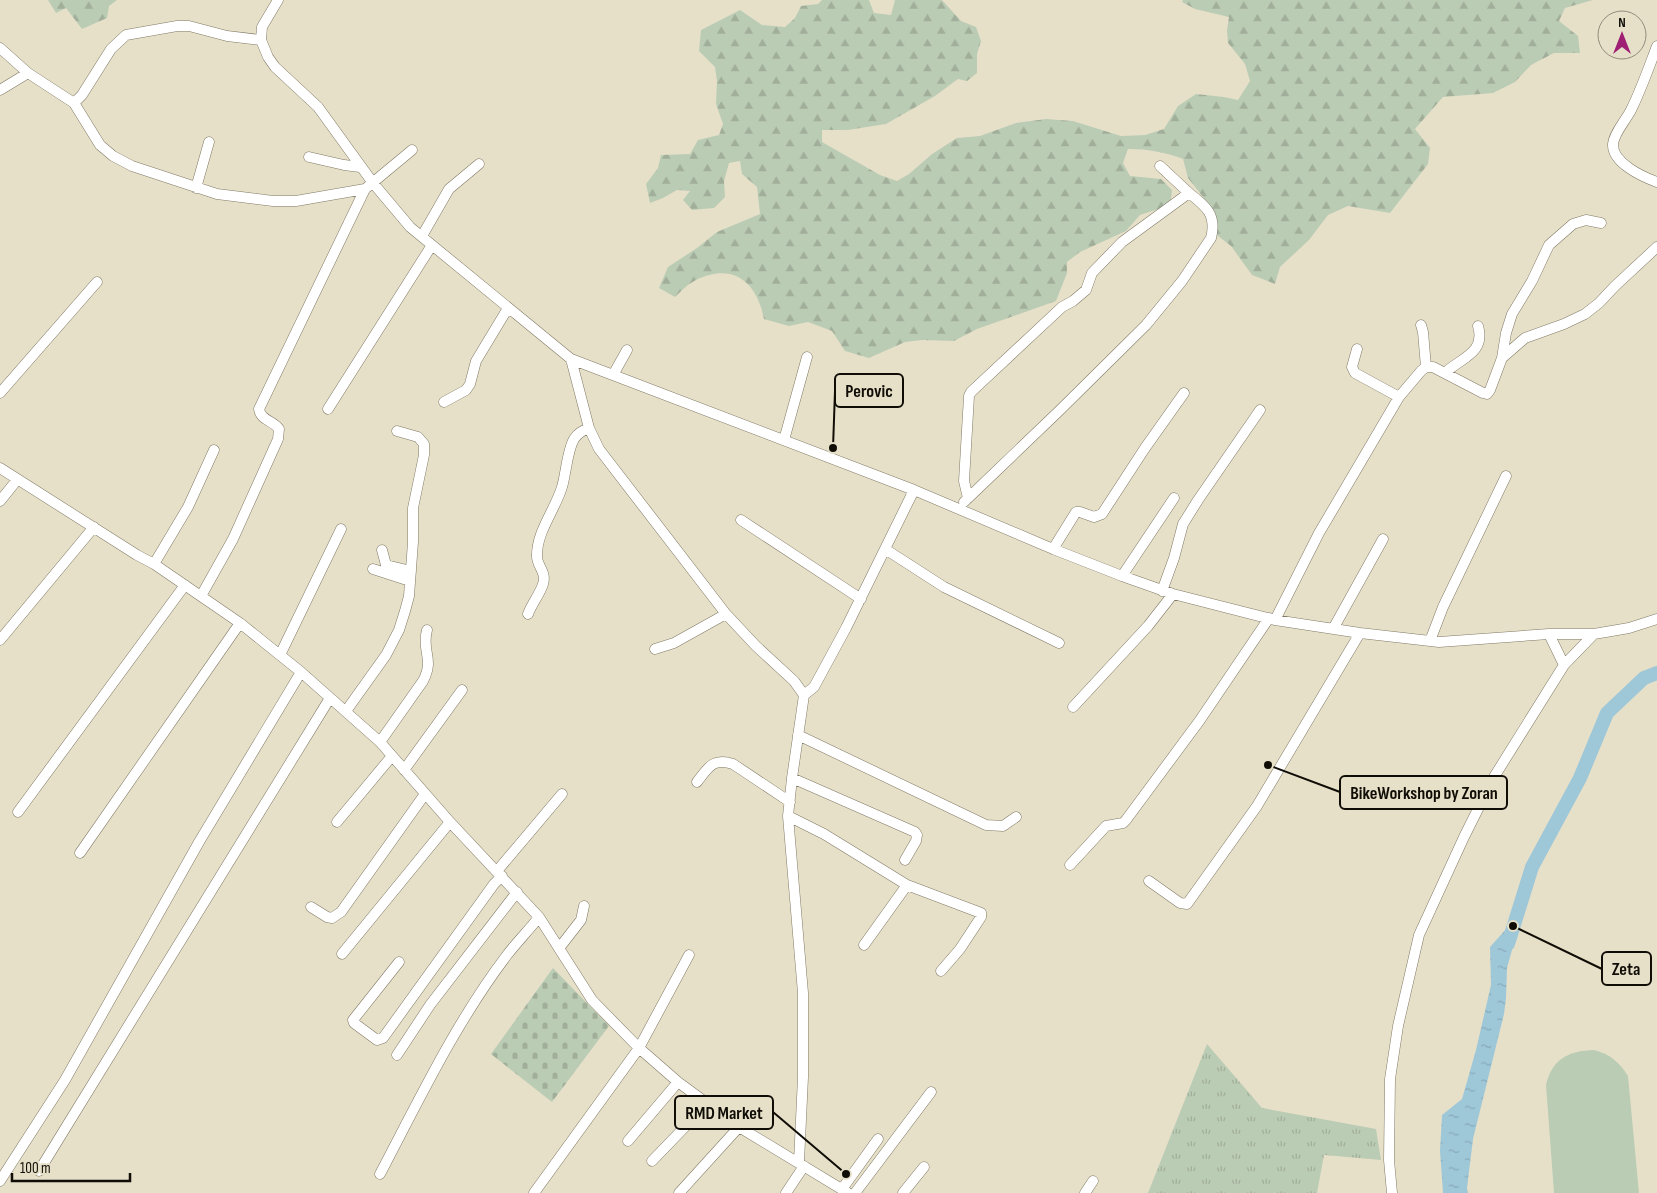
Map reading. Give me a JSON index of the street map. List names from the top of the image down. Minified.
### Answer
{"places":["Perovic","BikeWorkshop by Zoran","Zeta","RMD Market"],"scale_bar":"100 m","north":"top"}
